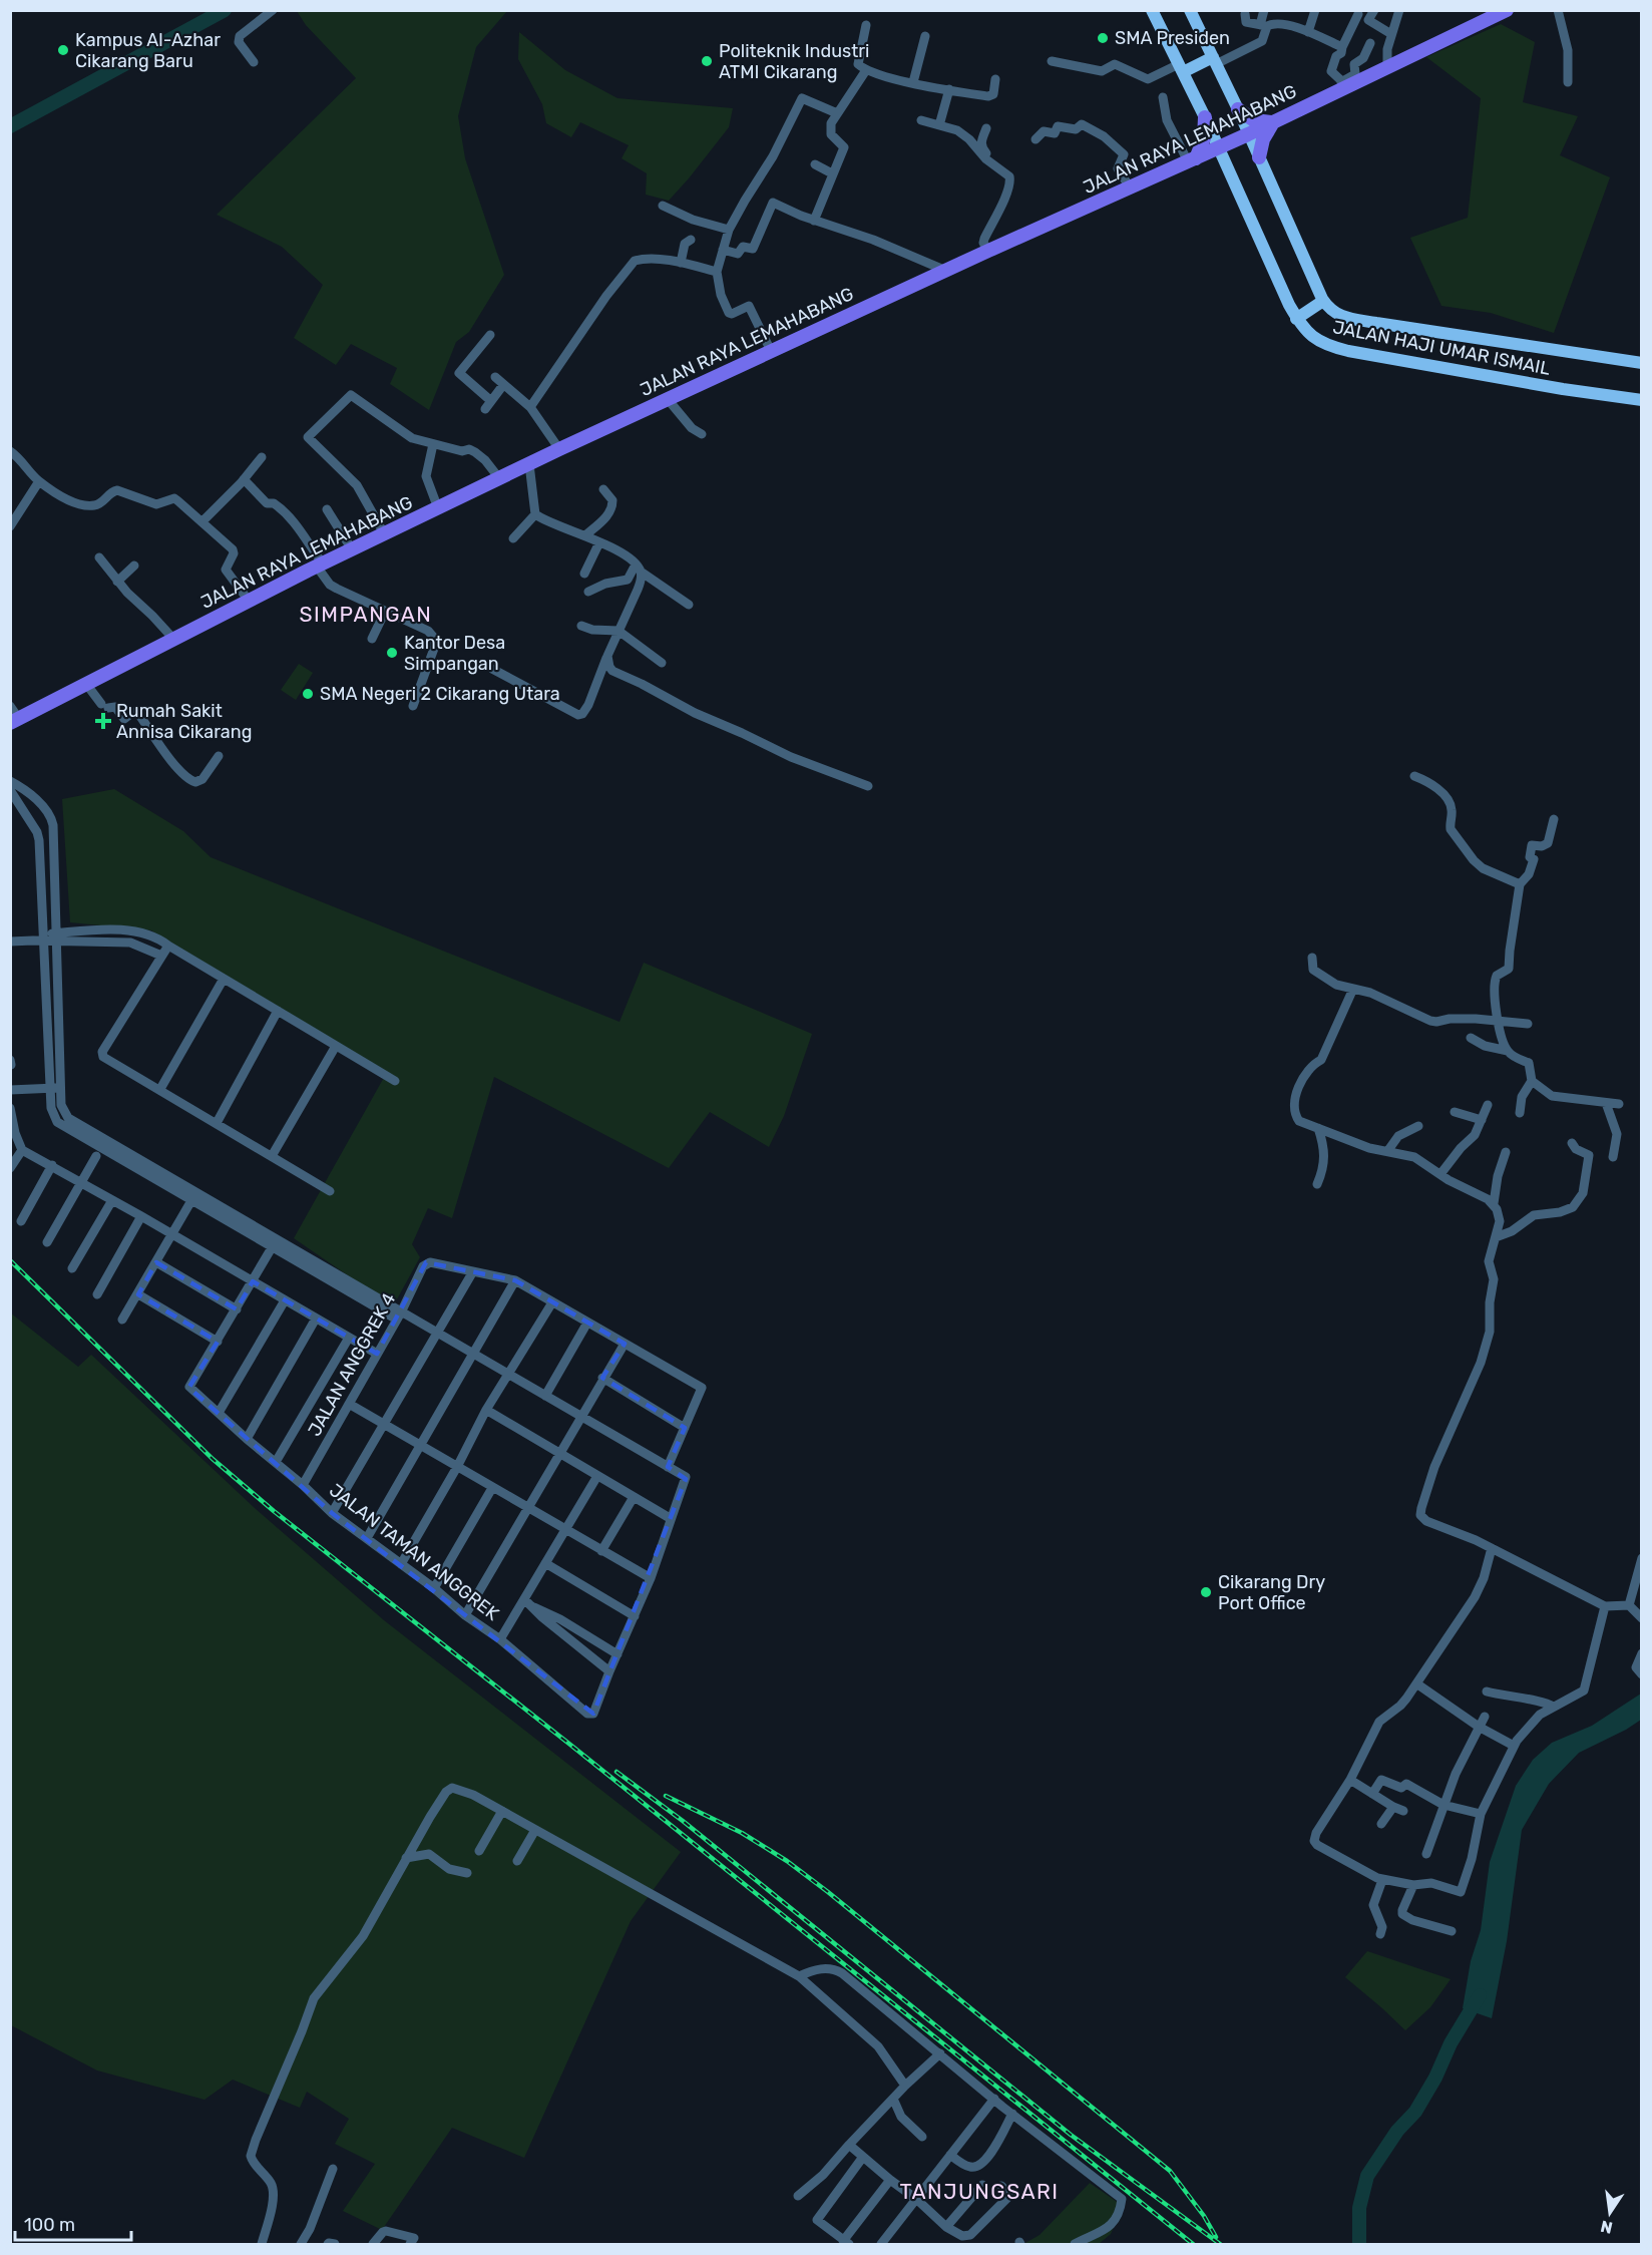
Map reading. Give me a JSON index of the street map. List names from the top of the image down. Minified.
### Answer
{"streets":{"main road":["JALAN RAYA LEMAHABANG","JALAN HAJI UMAR ISMAIL"],"street":["JALAN ANGGREK 4","JALAN TAMAN ANGGREK"]},"crossings":[["JALAN RAYA LEMAHABANG","JALAN HAJI UMAR ISMAIL"],["JALAN ANGGREK 4","JALAN TAMAN ANGGREK"]],"districts":["SIMPANGAN","TANJUNGSARI"],"places":{"other":["SMA Presiden","Kampus Al-Azhar Cikarang Baru","Politeknik Industri ATMI Cikarang","Kantor Desa Simpangan","SMA Negeri 2 Cikarang Utara","Cikarang Dry Port Office"],"health":["Rumah Sakit Annisa Cikarang"]},"scale_bar":"100 m","north":"bottom"}
